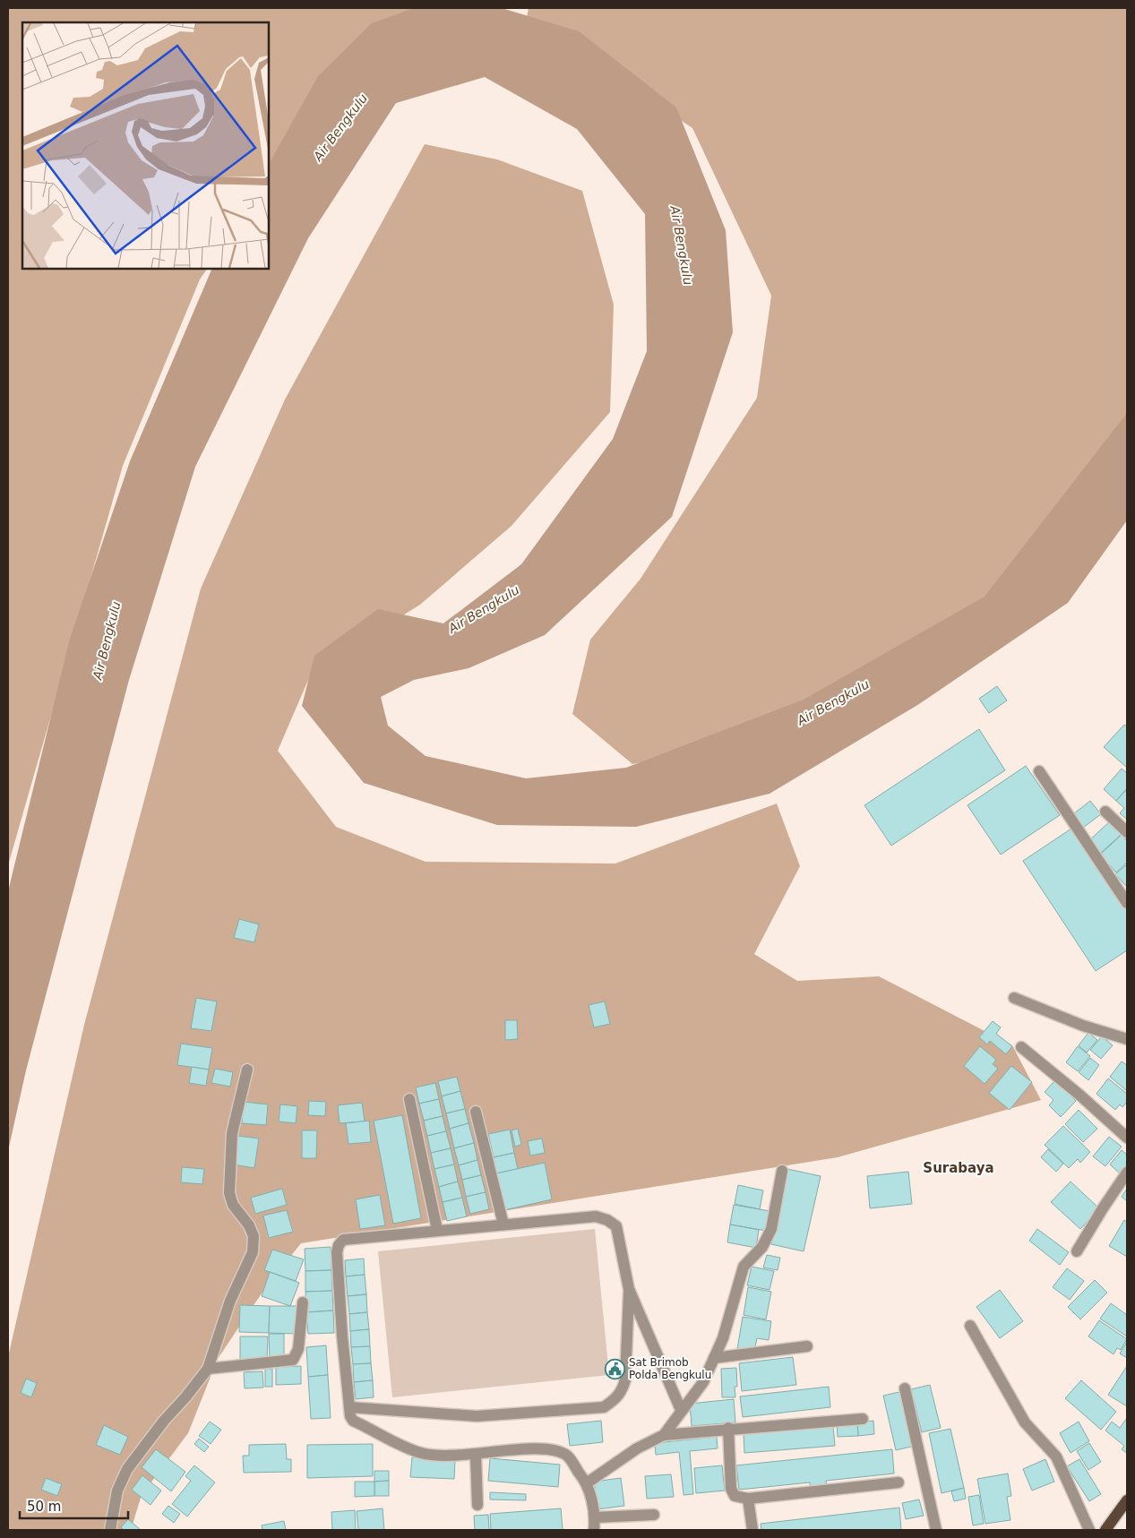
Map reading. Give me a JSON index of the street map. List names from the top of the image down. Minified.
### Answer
{"districts":["Surabaya"],"water":["Air Bengkulu"],"places":{"public building":["Sat Brimob Polda Bengkulu"]},"scale_bar":"50 m"}
